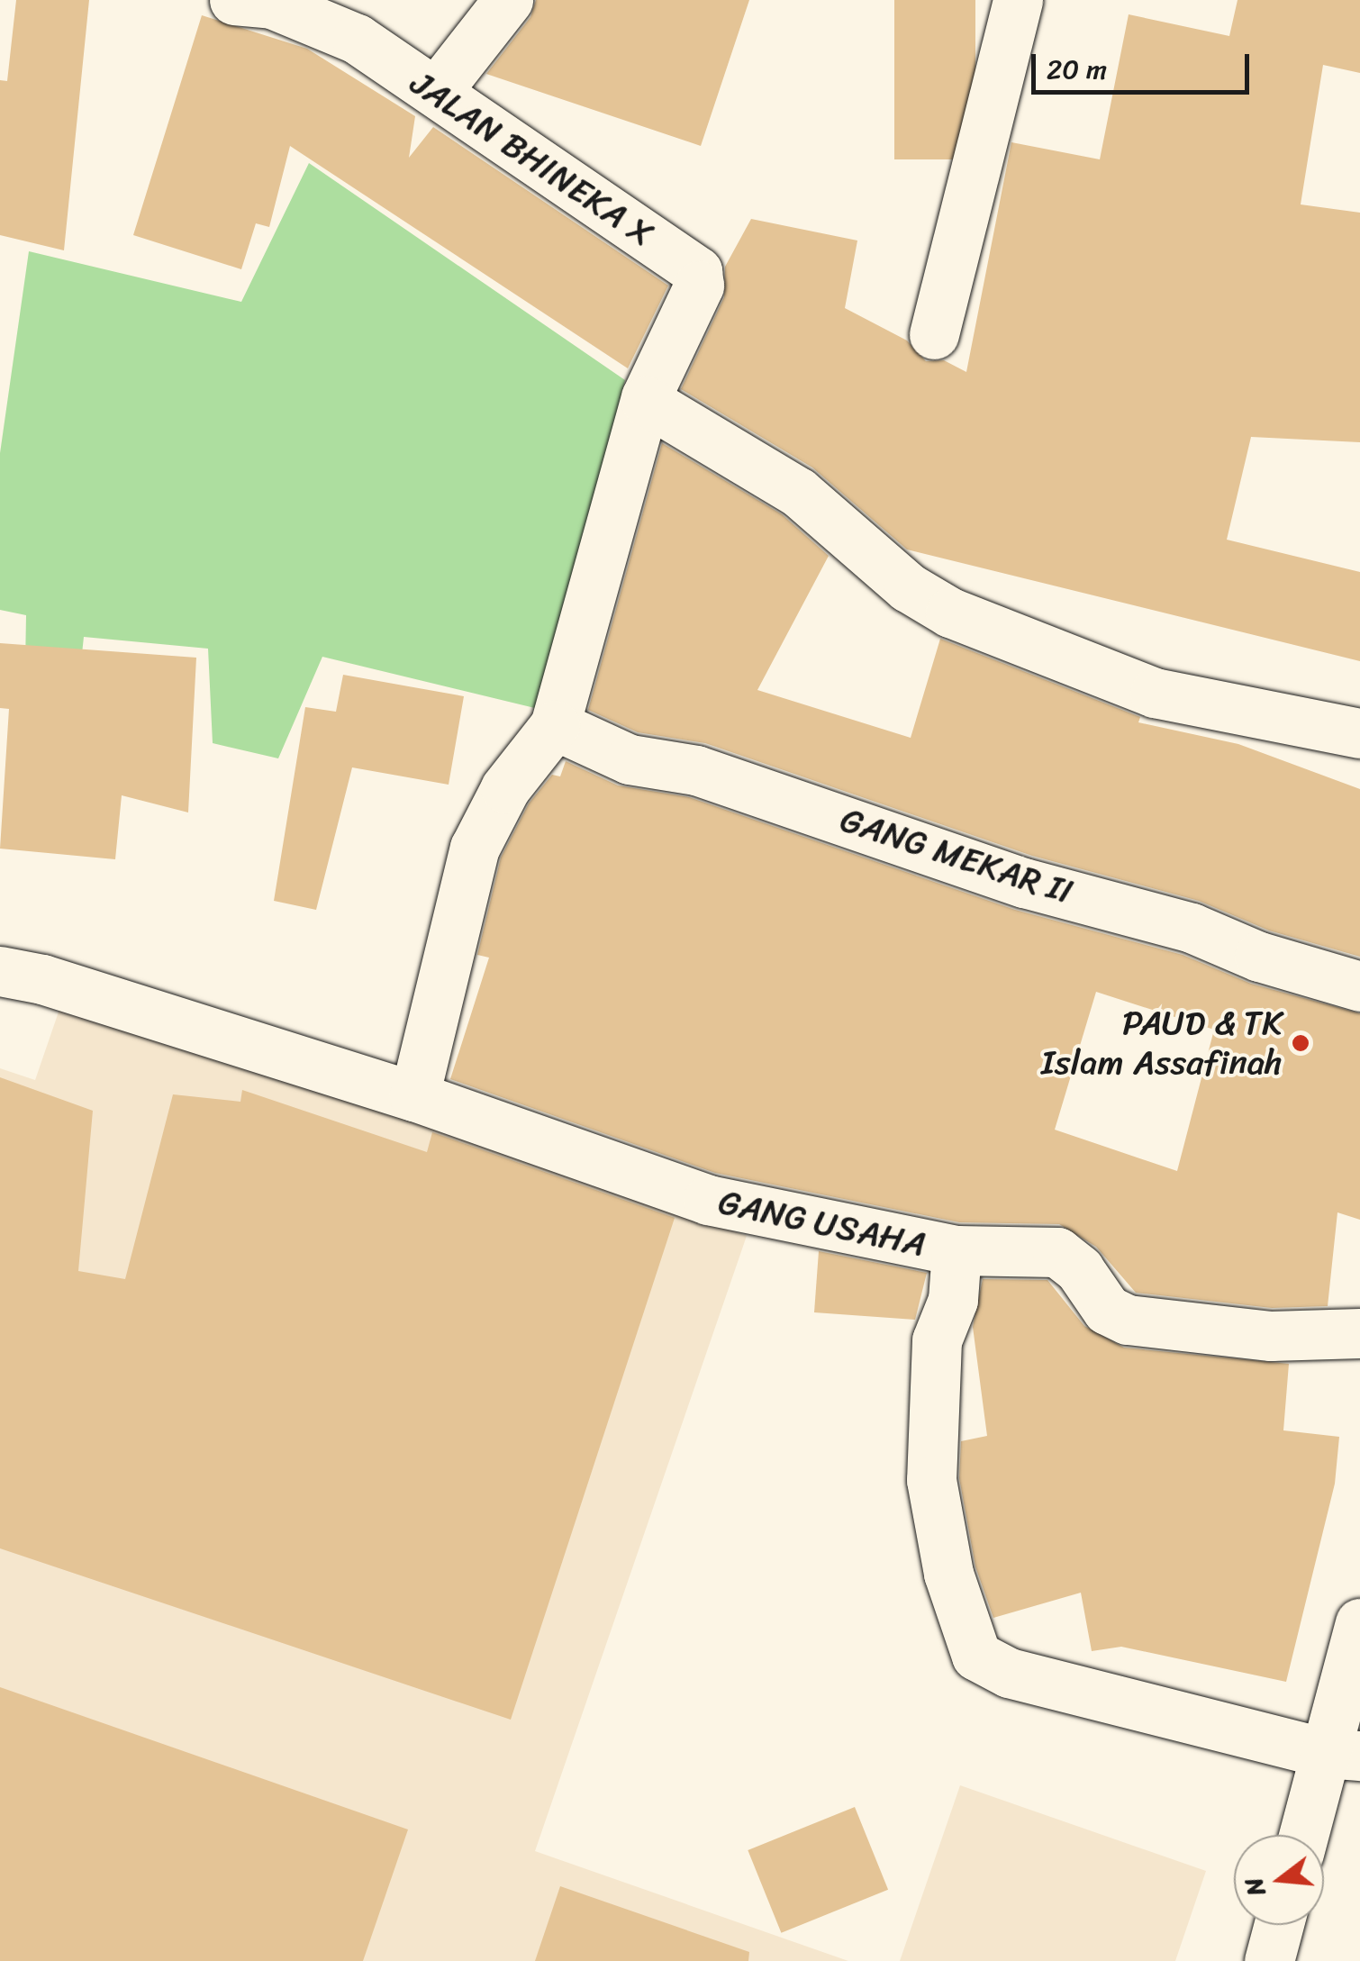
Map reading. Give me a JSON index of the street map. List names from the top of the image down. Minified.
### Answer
{"streets":{"street":["JALAN BHINEKA X","GANG MEKAR II","GANG USAHA"]},"places":["PAUD & TK Islam Assafinah"],"scale_bar":"20 m","north":"left"}
